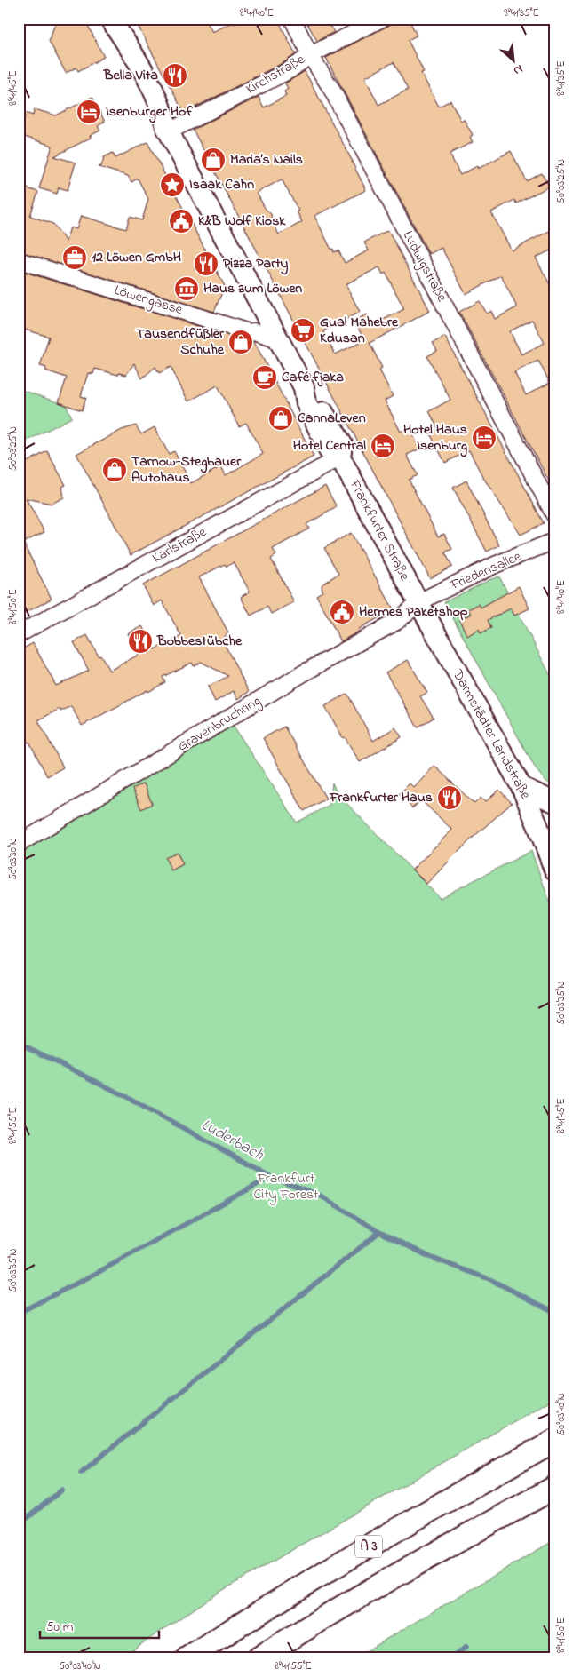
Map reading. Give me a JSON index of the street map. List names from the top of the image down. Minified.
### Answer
{"streets":{"highway":["A 3"],"main road":["Frankfurter Straße","Darmstädter Landstraße"],"street":["Kirchstraße","Ludwigstraße","Löwengasse","Karlstraße","Friedensallee","Gravenbruchring"]},"crossings":[["Kirchstraße","Ludwigstraße"],["Kirchstraße","Frankfurter Straße"],["Löwengasse","Frankfurter Straße"],["Frankfurter Straße","Karlstraße"],["Frankfurter Straße","Friedensallee"],["Frankfurter Straße","Gravenbruchring"],["Frankfurter Straße","Darmstädter Landstraße"],["Friedensallee","Gravenbruchring"],["Friedensallee","Darmstädter Landstraße"],["Gravenbruchring","Darmstädter Landstraße"]],"water":["Luderbach"],"parks":["Frankfurt City Forest"],"places":{"restaurant":["Bella Vita","Pizza Party","Bobbestübche","Frankfurter Haus"],"hotel":["Isenburger Hof","Hotel Haus Isenburg","Hotel Central"],"shop":["Maria’s Nails","Tausendfüßler Schuhe","CannaLeven","Tarnow-Stegbauer Autohaus"],"place":["Isaak Cahn"],"public building":["K&B Wolf Kiosk","Hermes Paketshop"],"office":["12 Löwen GmbH"],"museum":["Haus zum Löwen"],"supermarket":["Gual Mahebre Kdusan"],"cafe":["Café fjaka"]},"scale_bar":"50 m","north":"bottom right","coordinates":["8°41'40\"E","8°41'35\"E","8°41'45\"E","50°03'25\"N","8°41'50\"E","50°03'30\"N","50°03'35\"N","8°41'55\"E","50°03'40\"N"]}
